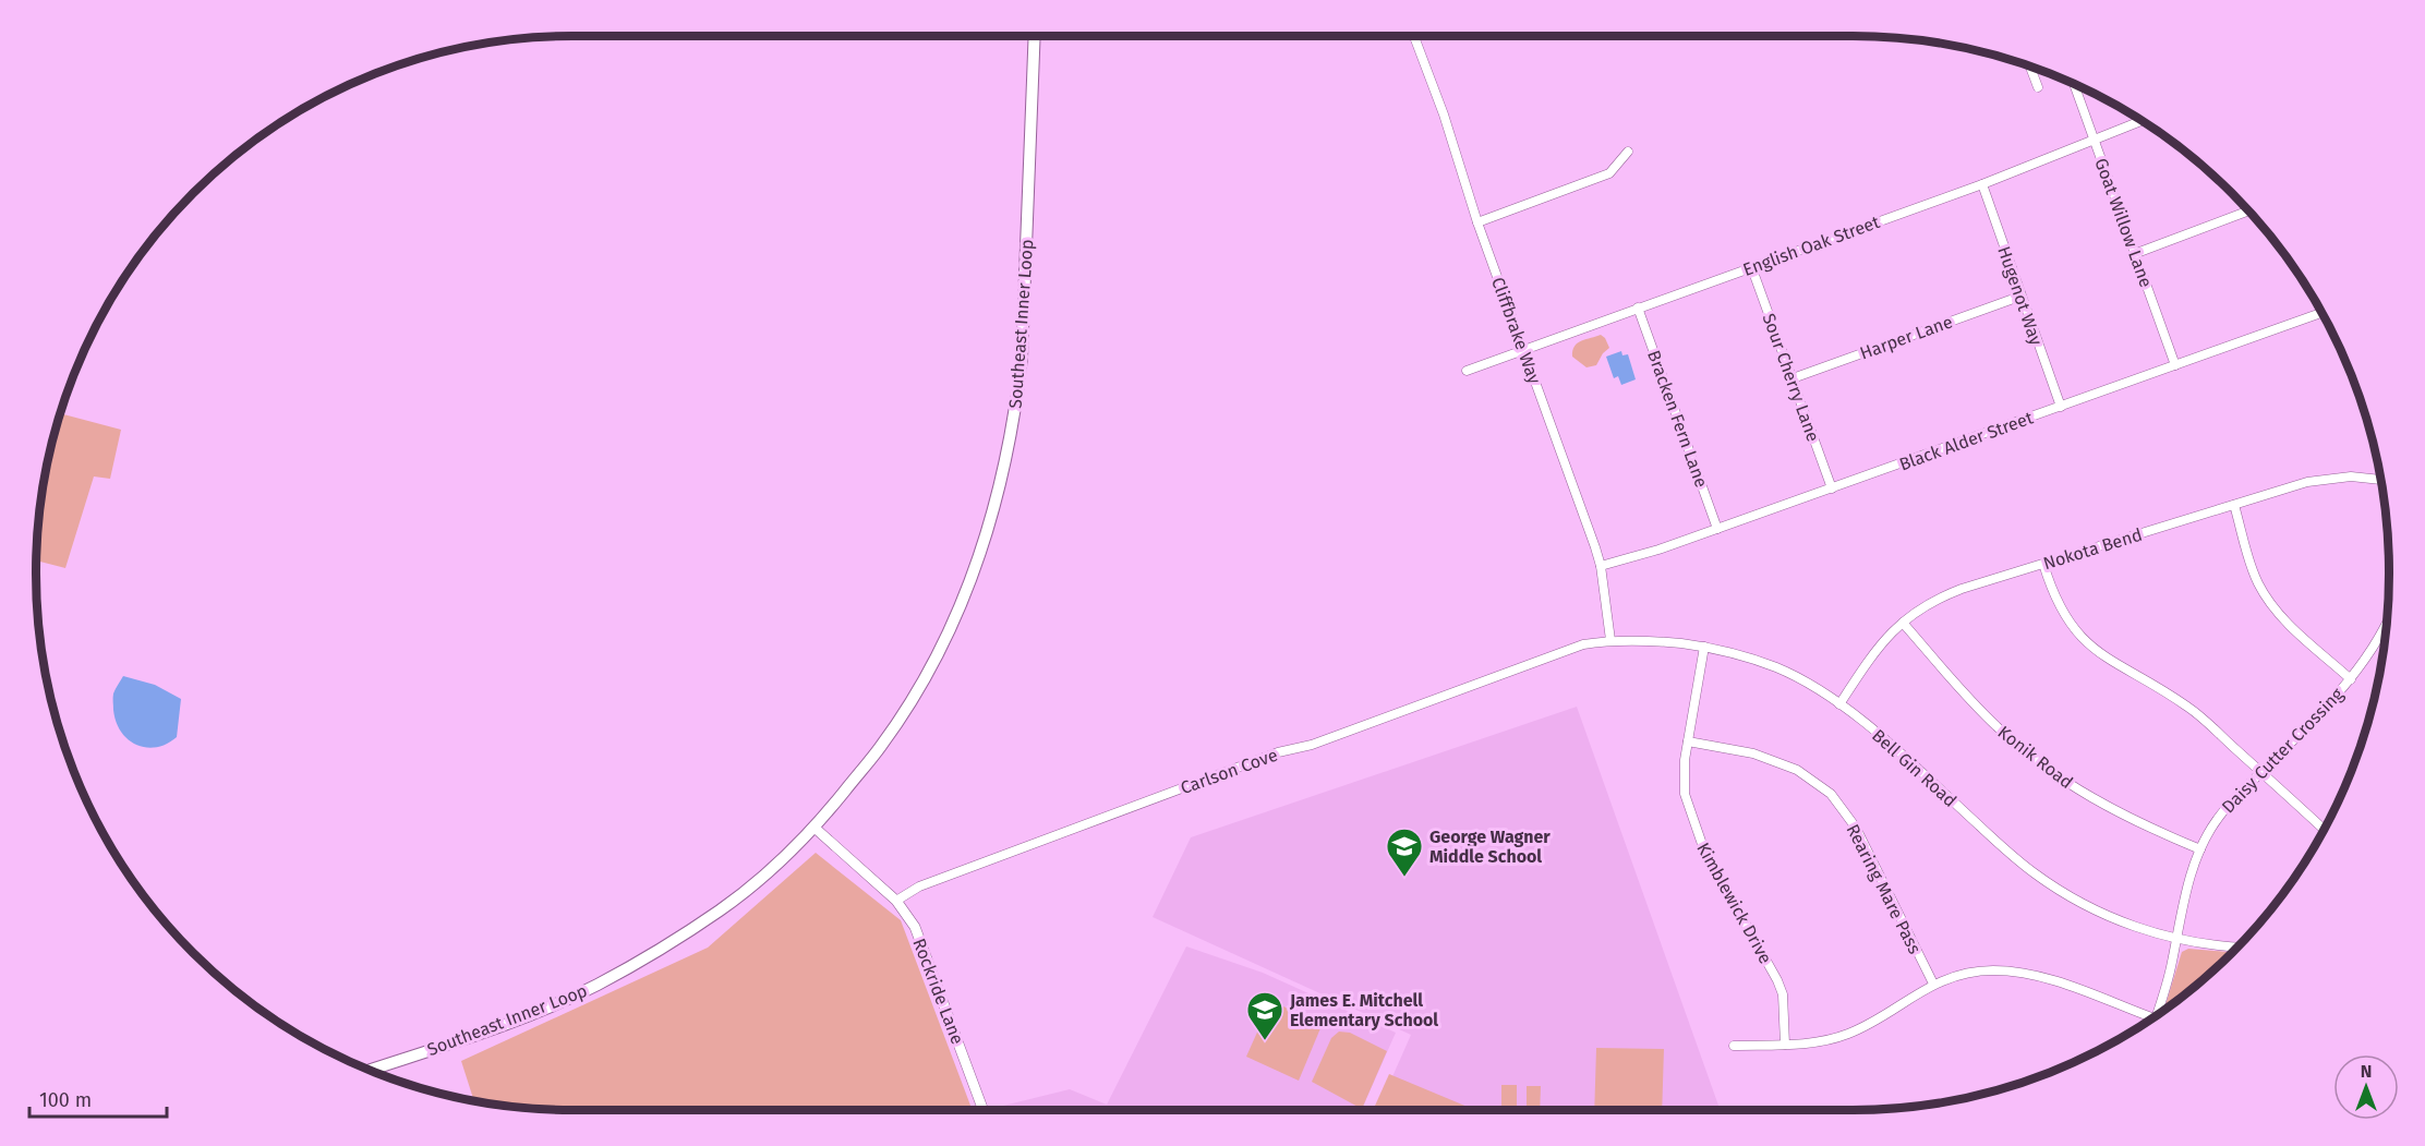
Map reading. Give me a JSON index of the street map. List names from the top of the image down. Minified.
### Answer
{"streets":{"main road":["Southeast Inner Loop"],"street":["Goat Willow Lane","English Oak Street","Hugenot Way","Cliffbrake Way","Harper Lane","Sour Cherry Lane","Bracken Fern Lane","Black Alder Street","Nokota Bend","Daisy Cutter Crossing","Konik Road","Bell Gin Road","Carlson Cove","Rearing Mare Pass","Kimblewick Drive","Rockride Lane"]},"crossings":[["Goat Willow Lane","English Oak Street"],["Goat Willow Lane","Black Alder Street"],["English Oak Street","Hugenot Way"],["English Oak Street","Cliffbrake Way"],["English Oak Street","Sour Cherry Lane"],["English Oak Street","Bracken Fern Lane"],["Hugenot Way","Harper Lane"],["Hugenot Way","Black Alder Street"],["Southeast Inner Loop","Rockride Lane"],["Cliffbrake Way","Black Alder Street"],["Cliffbrake Way","Bell Gin Road"],["Harper Lane","Sour Cherry Lane"],["Sour Cherry Lane","Black Alder Street"],["Bracken Fern Lane","Black Alder Street"],["Nokota Bend","Konik Road"],["Nokota Bend","Bell Gin Road"],["Daisy Cutter Crossing","Konik Road"],["Daisy Cutter Crossing","Bell Gin Road"],["Bell Gin Road","Carlson Cove"],["Bell Gin Road","Kimblewick Drive"],["Carlson Cove","Rockride Lane"],["Rearing Mare Pass","Kimblewick Drive"]],"places":{"school or university":["George Wagner Middle School","James E. Mitchell Elementary School"]},"scale_bar":"100 m","north":"top"}
